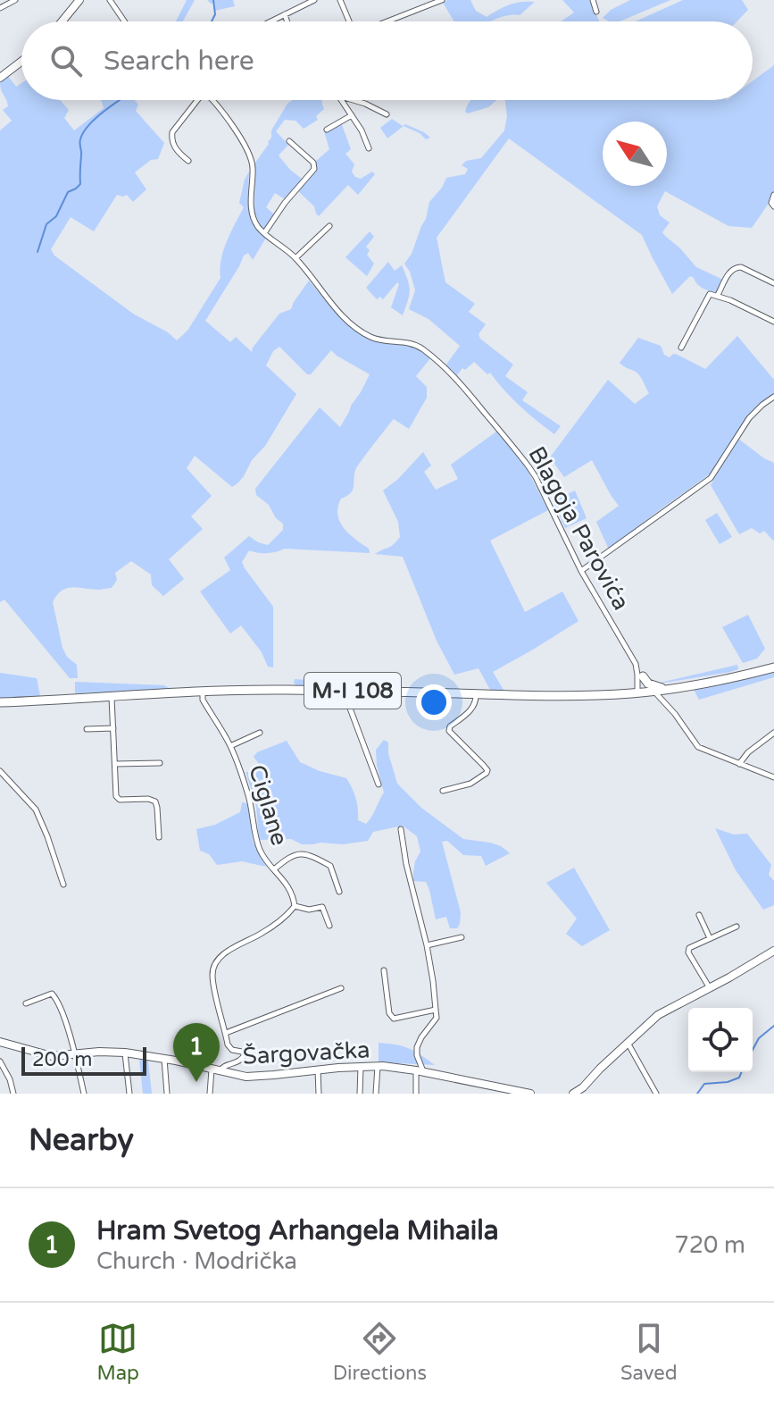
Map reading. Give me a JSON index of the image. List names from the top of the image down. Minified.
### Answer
{"streets":{"main road":["M-I 108"],"street":["Blagoja Parovića","Ciglane","Šargovačka"]},"crossings":[["M-I 108","Ciglane"]],"scale_bar":"200 m","north":"top left","page":{"search":"Search here","pins":"1","scale":"200 m","heading":"Nearby","list":[{"mark":"1","name":"Hram Svetog Arhangela Mihaila","note":"Church · Modrička","value":"720 m"}],"nav":["Map","Directions","Saved"]}}
